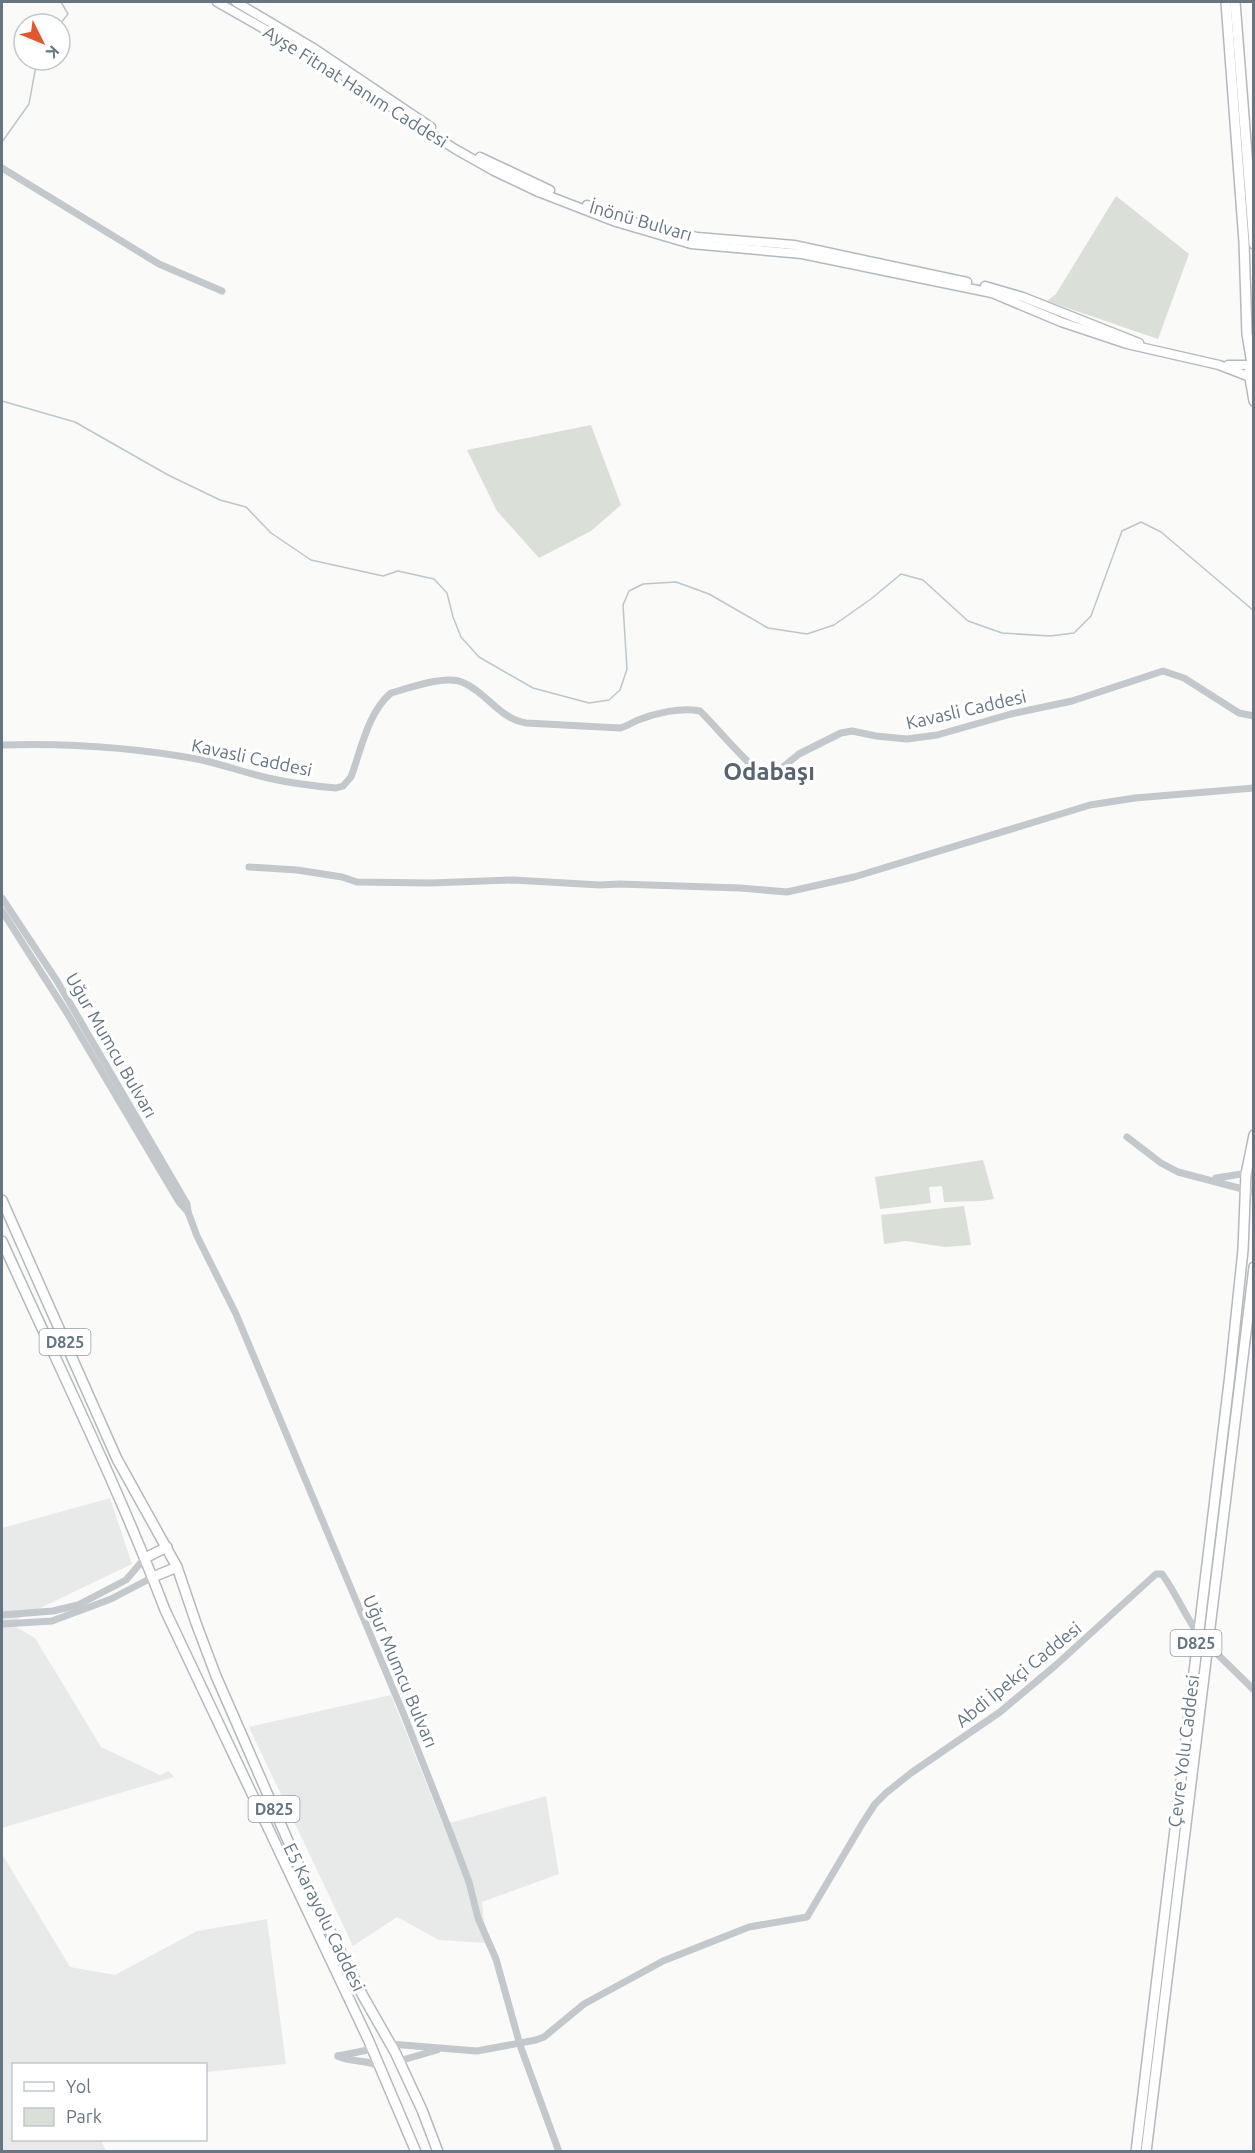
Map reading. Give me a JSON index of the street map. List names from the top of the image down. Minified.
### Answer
{"streets":{"highway":["D825","Çevre Yolu Caddesi","E5 Karayolu Caddesi"],"main road":["Ayşe Fitnat Hanım Caddesi","İnönü Bulvarı"],"street":["Kavasli Caddesi","Uğur Mumcu Bulvarı","Abdi İpekçi Caddesi"]},"crossings":[["Ayşe Fitnat Hanım Caddesi","İnönü Bulvarı"],["Uğur Mumcu Bulvarı","Abdi İpekçi Caddesi"],["Abdi İpekçi Caddesi","Çevre Yolu Caddesi"]],"districts":["Odabaşı"],"legend":["Yol","Park"],"north":"bottom right"}
